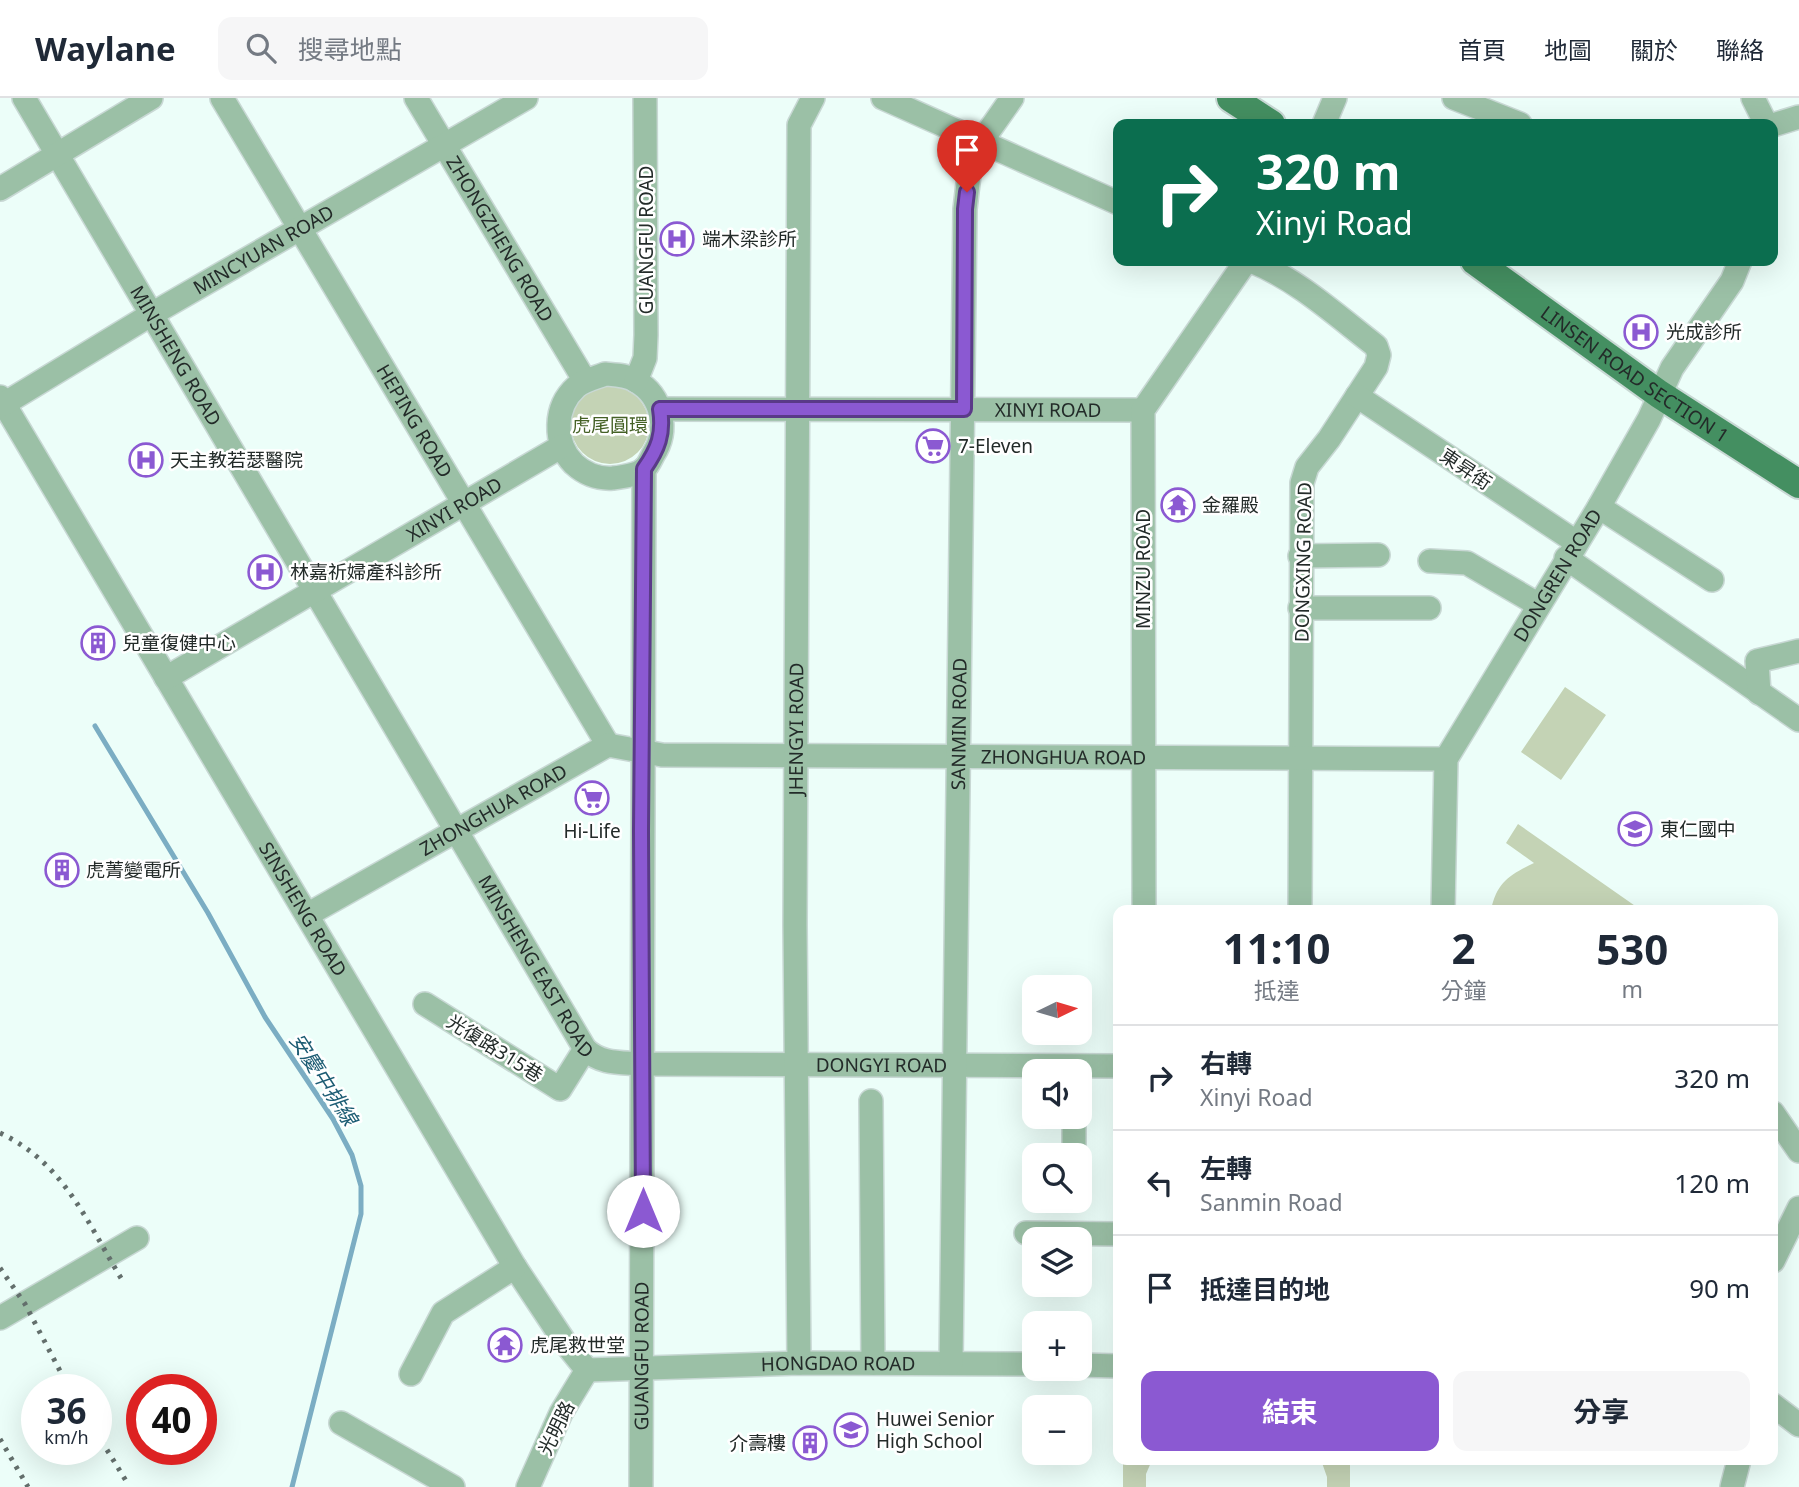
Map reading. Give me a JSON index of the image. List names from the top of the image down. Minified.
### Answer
{"streets":{"main road":["LINSEN ROAD SECTION 1"],"street":["ZHONGZHENG ROAD","GUANGFU ROAD","MINCYUAN ROAD","MINSHENG ROAD","XINYI ROAD","HEPING ROAD","東昇街","DONGXING ROAD","MINZU ROAD","DONGREN ROAD","SANMIN ROAD","JHENGYI ROAD","ZHONGHUA ROAD","SINSHENG ROAD","MINSHENG EAST ROAD","光復路315巷","DONGYI ROAD","HONGDAO ROAD","光明路"]},"crossings":[["ZHONGZHENG ROAD","GUANGFU ROAD"],["ZHONGZHENG ROAD","MINCYUAN ROAD"],["ZHONGZHENG ROAD","XINYI ROAD"],["GUANGFU ROAD","XINYI ROAD"],["GUANGFU ROAD","ZHONGHUA ROAD"],["GUANGFU ROAD","MINSHENG EAST ROAD"],["GUANGFU ROAD","DONGYI ROAD"],["GUANGFU ROAD","HONGDAO ROAD"],["MINCYUAN ROAD","MINSHENG ROAD"],["MINCYUAN ROAD","HEPING ROAD"],["MINCYUAN ROAD","SINSHENG ROAD"],["MINSHENG ROAD","XINYI ROAD"],["MINSHENG ROAD","ZHONGHUA ROAD"],["MINSHENG ROAD","MINSHENG EAST ROAD"],["LINSEN ROAD SECTION 1","DONGREN ROAD"],["XINYI ROAD","HEPING ROAD"],["XINYI ROAD","MINZU ROAD"],["XINYI ROAD","SANMIN ROAD"],["XINYI ROAD","JHENGYI ROAD"],["XINYI ROAD","SINSHENG ROAD"],["HEPING ROAD","ZHONGHUA ROAD"],["東昇街","DONGXING ROAD"],["東昇街","DONGREN ROAD"],["DONGXING ROAD","ZHONGHUA ROAD"],["MINZU ROAD","ZHONGHUA ROAD"],["DONGREN ROAD","ZHONGHUA ROAD"],["SANMIN ROAD","ZHONGHUA ROAD"],["SANMIN ROAD","DONGYI ROAD"],["SANMIN ROAD","HONGDAO ROAD"],["JHENGYI ROAD","ZHONGHUA ROAD"],["JHENGYI ROAD","DONGYI ROAD"],["JHENGYI ROAD","HONGDAO ROAD"],["ZHONGHUA ROAD","SINSHENG ROAD"],["ZHONGHUA ROAD","MINSHENG EAST ROAD"],["SINSHENG ROAD","光明路"],["MINSHENG EAST ROAD","光復路315巷"],["MINSHENG EAST ROAD","DONGYI ROAD"]],"water":["安慶中排線"],"parks":["虎尾圓環"],"places":{"hospital":["端木梁診所","光成診所","天主教若瑟醫院","林嘉祈婦產科診所"],"supermarket":["7-Eleven","Hi-Life"],"temple":["金羅殿","虎尾救世堂"],"building":["兒童復健中心","虎菁變電所","介壽樓"],"school or university":["東仁國中","Huwei Senior High School"]},"north":"right","page":{"header":"Waylane","search":"搜尋地點","nav":["首頁","地圖","關於","聯絡"],"turn":["320 m","Xinyi Road"],"eta":["11:10","抵達","2","分鐘","530","m"],"map_buttons":["+","−"],"list":[{"name":"右轉","note":"Xinyi Road","value":"320 m"},{"name":"左轉","note":"Sanmin Road","value":"120 m"},{"name":"抵達目的地","value":"90 m"}],"buttons":["結束","分享"],"speed":"36 km/h","limit":"40"}}
